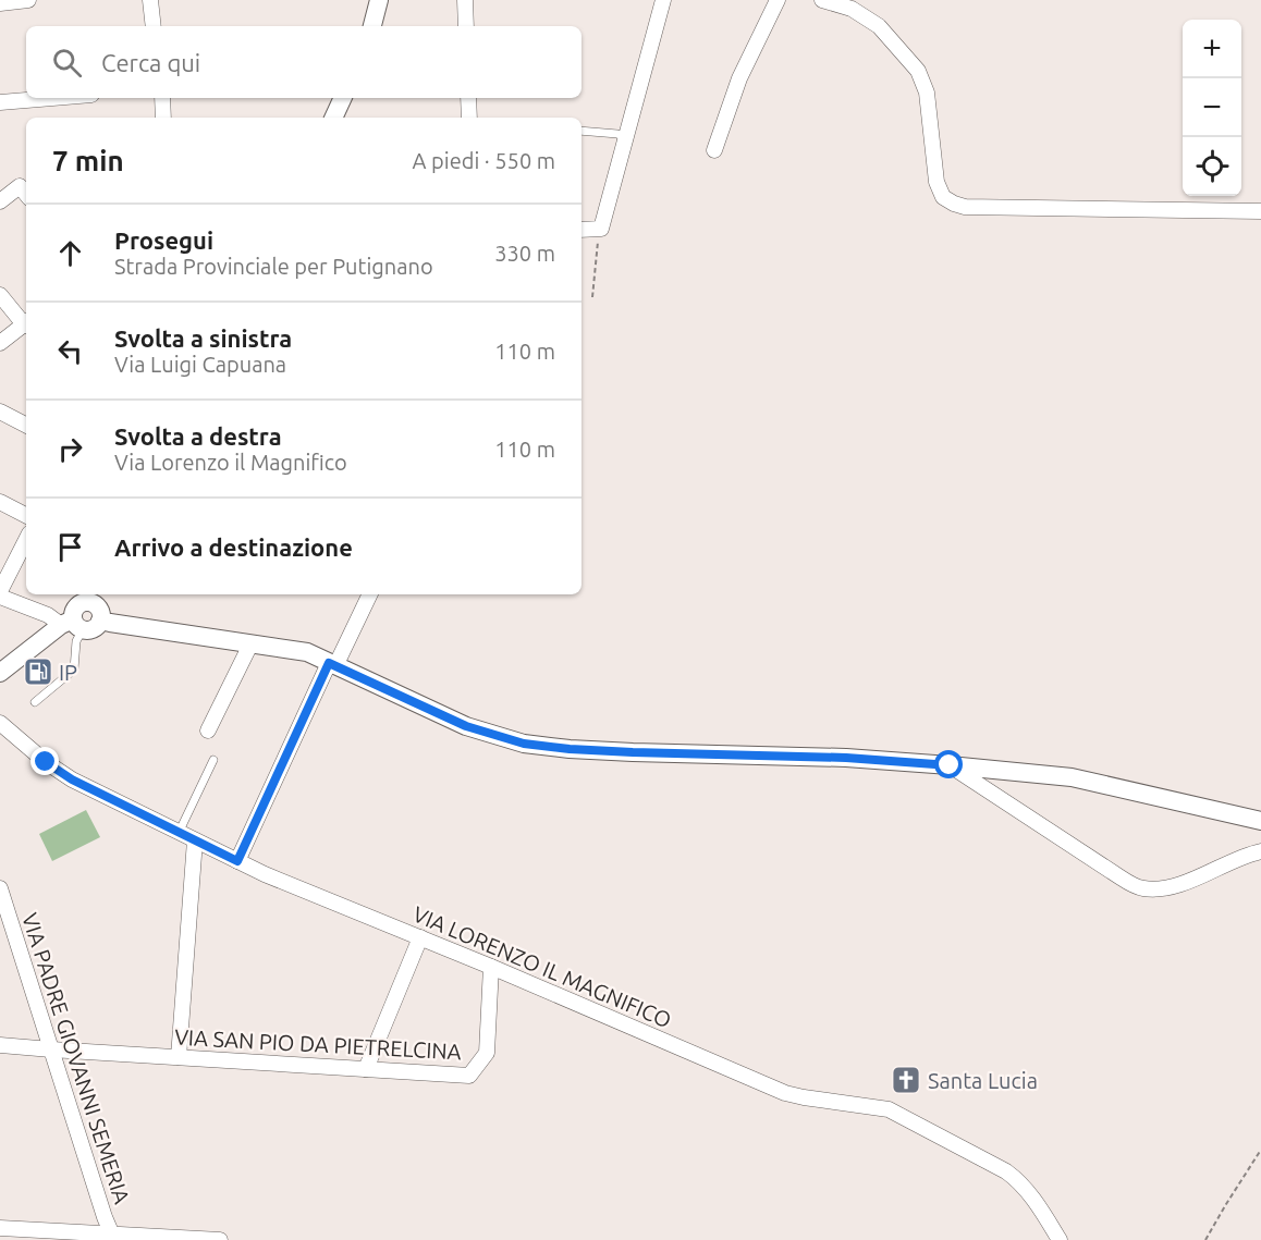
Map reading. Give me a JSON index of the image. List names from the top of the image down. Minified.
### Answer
{"streets":{"street":["VIA LORENZO IL MAGNIFICO","VIA SAN PIO DA PIETRELCINA","VIA PADRE GIOVANNI SEMERIA"]},"crossings":[["VIA LORENZO IL MAGNIFICO","VIA SAN PIO DA PIETRELCINA"],["VIA SAN PIO DA PIETRELCINA","VIA PADRE GIOVANNI SEMERIA"]],"places":{"fuel station":["IP"],"church":["Santa Lucia"]},"page":{"map_buttons":["+","−"],"search":"Cerca qui","heading":["7 min","A piedi · 550 m"],"list":[["Prosegui","Strada Provinciale per Putignano","330 m"],["Svolta a sinistra","Via Luigi Capuana","110 m"],["Svolta a destra","Via Lorenzo il Magnifico","110 m"],"Arrivo a destinazione"]}}
